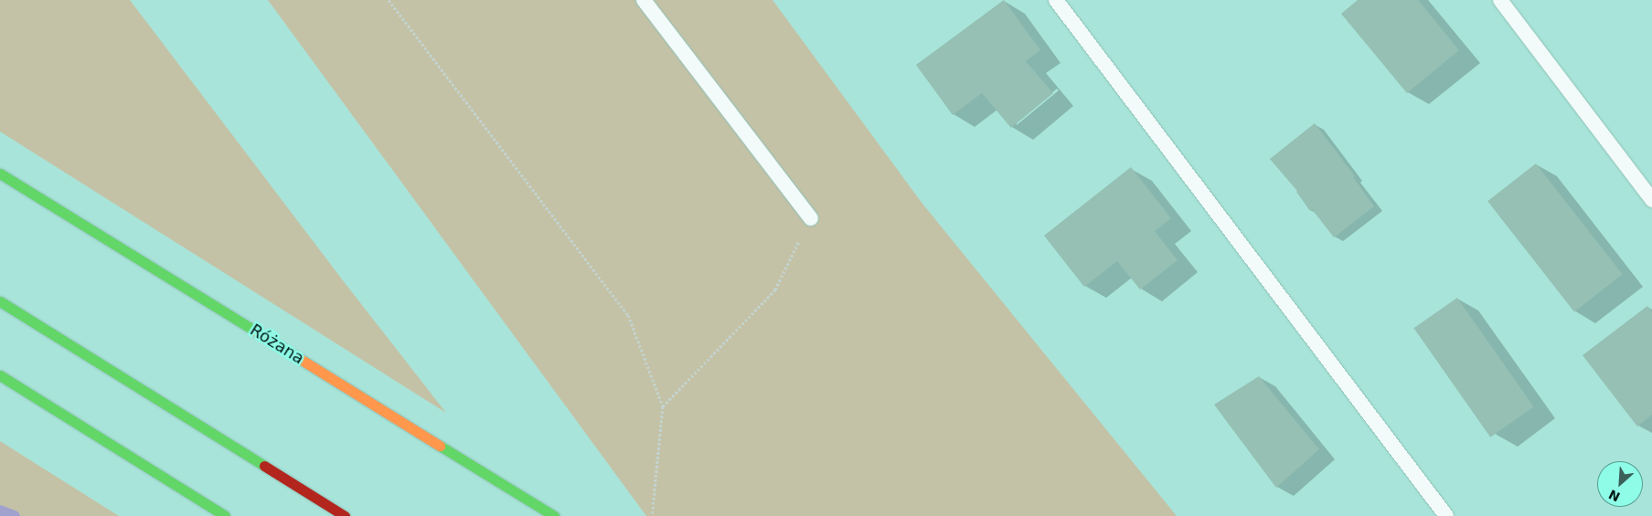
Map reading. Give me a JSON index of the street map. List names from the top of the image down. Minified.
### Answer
{"streets":{"main road":["Różana"]},"north":"bottom left"}
